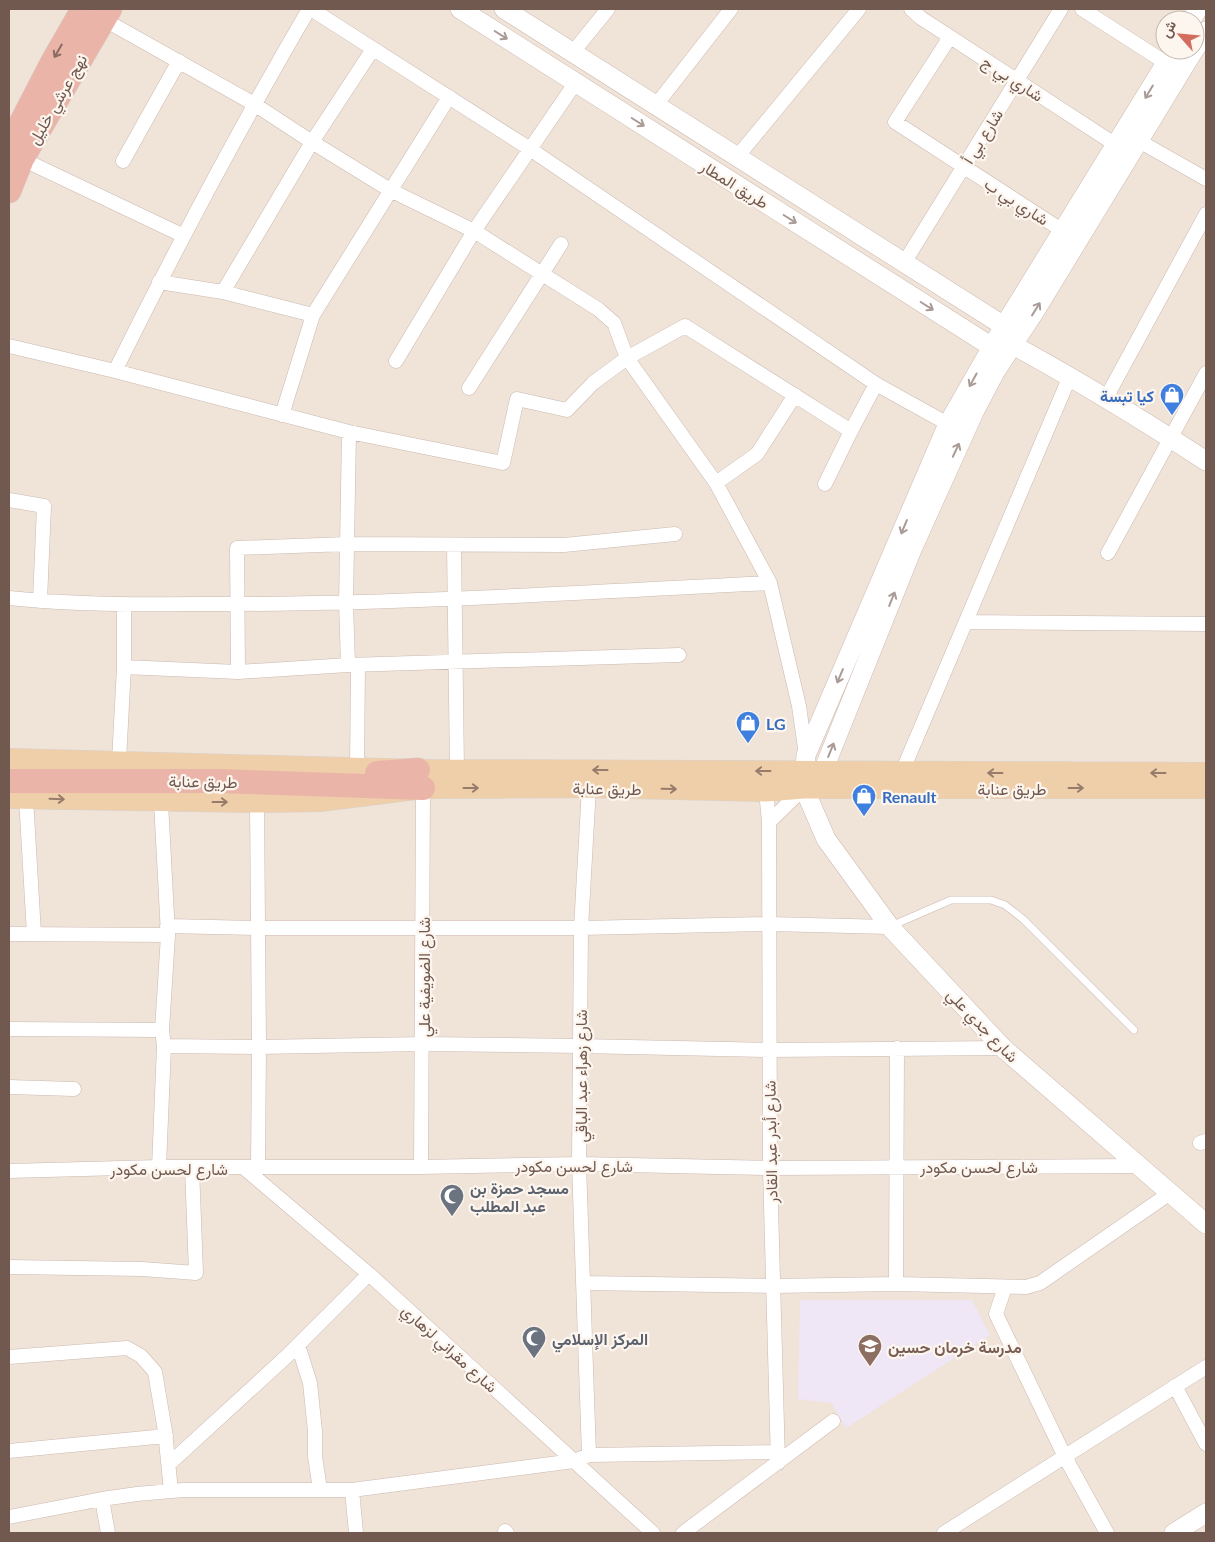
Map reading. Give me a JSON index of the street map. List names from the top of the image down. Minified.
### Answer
{"streets":{"highway":["نهج عرشي خليل","طريق عنابة"],"street":["شاري بي ج","شارع بي أ","طريق المطار","شاري بي ب","شارع الضويفية علي","شارع جدي علي","شارع زهراء عبد الباقي","شارع أبدر عبد القادر","شارع لحسن مكودر","شارع مقراني لزهاري"]},"crossings":[["شاري بي ج","شارع بي أ"],["شاري بي ج","شاري بي ب"],["شارع بي أ","طريق المطار"],["شارع بي أ","شاري بي ب"],["طريق عنابة","شارع الضويفية علي"],["طريق عنابة","شارع جدي علي"],["طريق عنابة","شارع زهراء عبد الباقي"],["طريق عنابة","شارع أبدر عبد القادر"],["شارع الضويفية علي","شارع لحسن مكودر"],["شارع جدي علي","شارع لحسن مكودر"],["شارع زهراء عبد الباقي","شارع لحسن مكودر"],["شارع أبدر عبد القادر","شارع لحسن مكودر"],["شارع لحسن مكودر","شارع مقراني لزهاري"]],"places":{"shop":["كيا تبسة","LG","Renault"],"mosque":["مسجد حمزة بن عبد المطلب","المركز الإسلامي"],"school or university":["مدرسة خرمان حسين"]},"north":"top left"}
